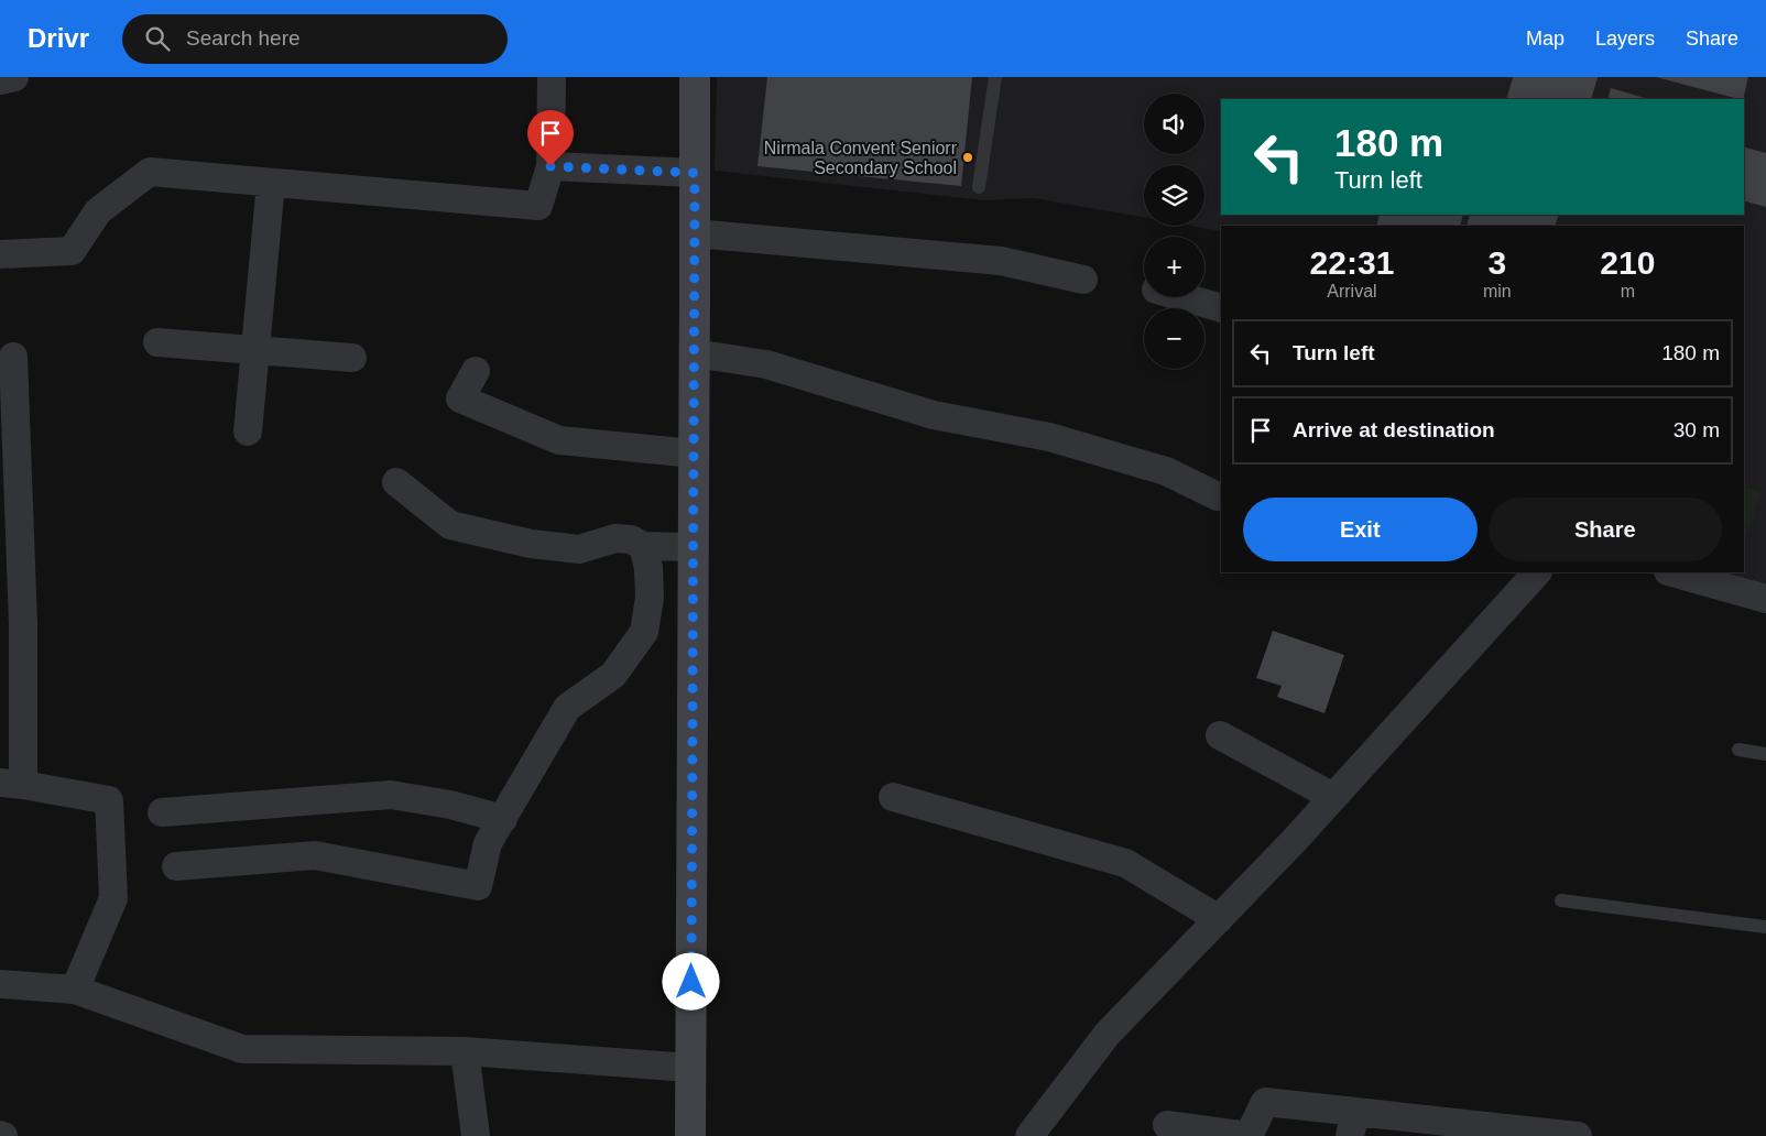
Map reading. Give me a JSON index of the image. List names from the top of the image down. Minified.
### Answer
{"places":["Nirmala Convent Seniorr Secondary School"],"page":{"header":"Drivr","search":"Search here","nav":["Map","Layers","Share"],"map_buttons":["+","−"],"turn":["180 m","Turn left"],"eta":["22:31","Arrival","3","min","210","m"],"list":[{"name":"Turn left","value":"180 m"},{"name":"Arrive at destination","value":"30 m"}],"buttons":["Exit","Share"]}}
